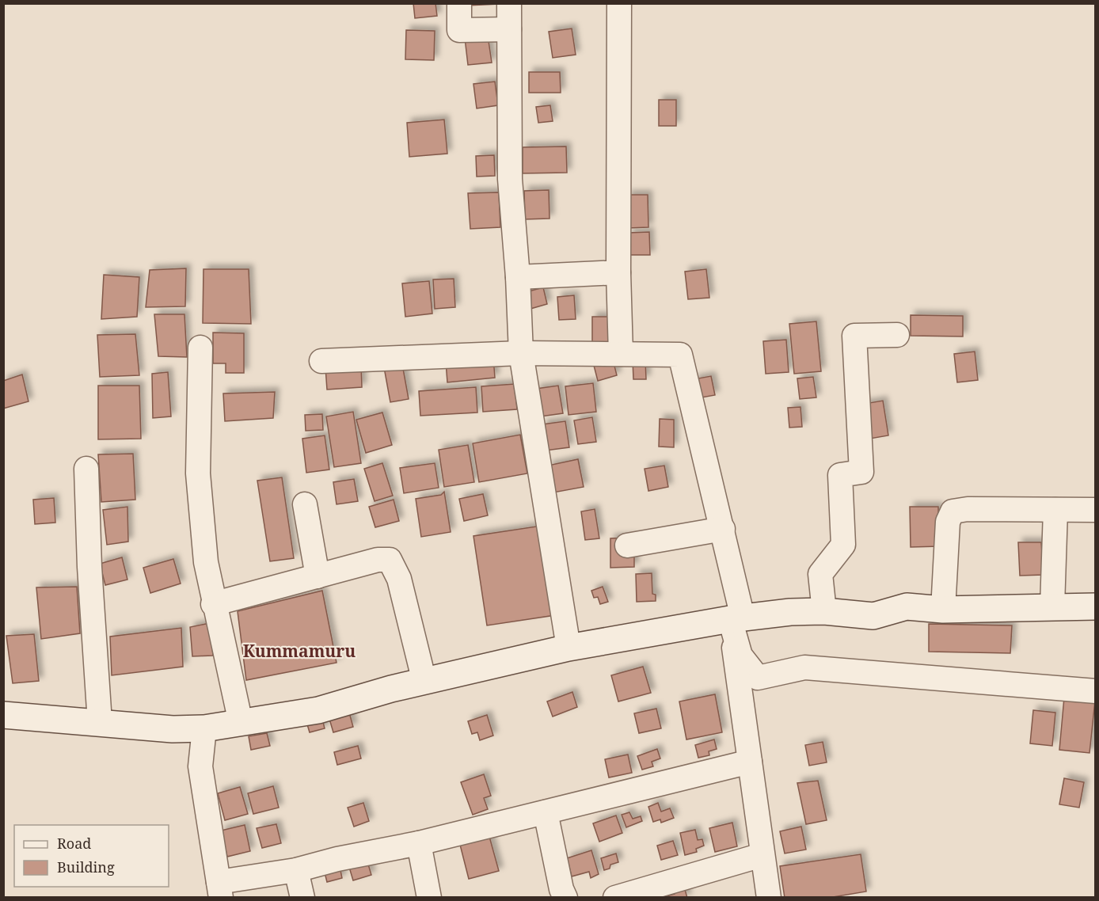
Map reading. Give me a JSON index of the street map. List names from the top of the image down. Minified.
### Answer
{"districts":["Kummamuru"],"legend":["Road","Building"]}
